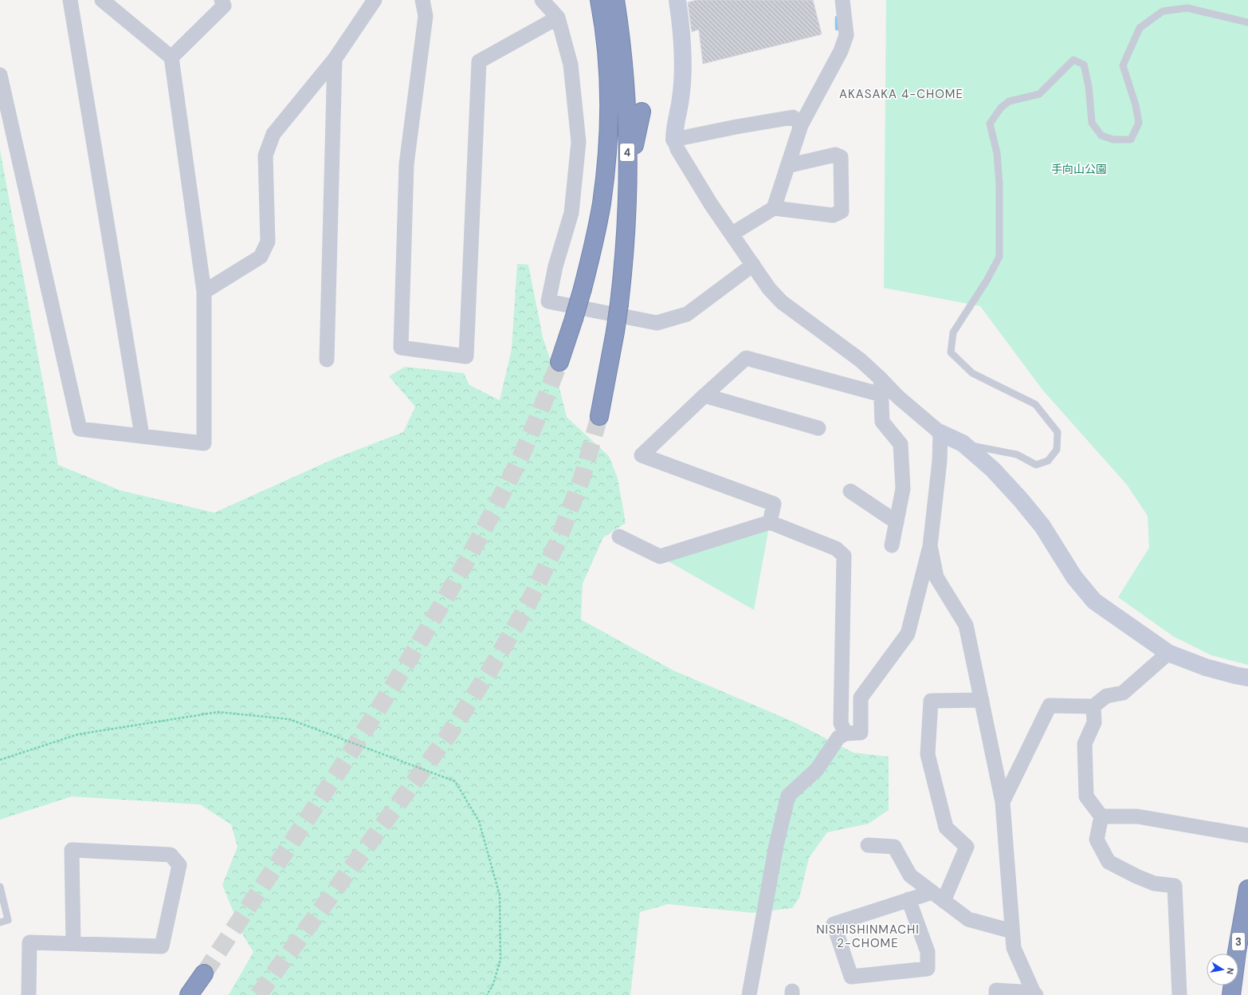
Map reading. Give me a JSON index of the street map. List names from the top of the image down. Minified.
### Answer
{"streets":{"highway":["4","3"]},"districts":["AKASAKA 4-CHOME","NISHISHINMACHI 2-CHOME"],"parks":["手向山公園"],"north":"right"}
